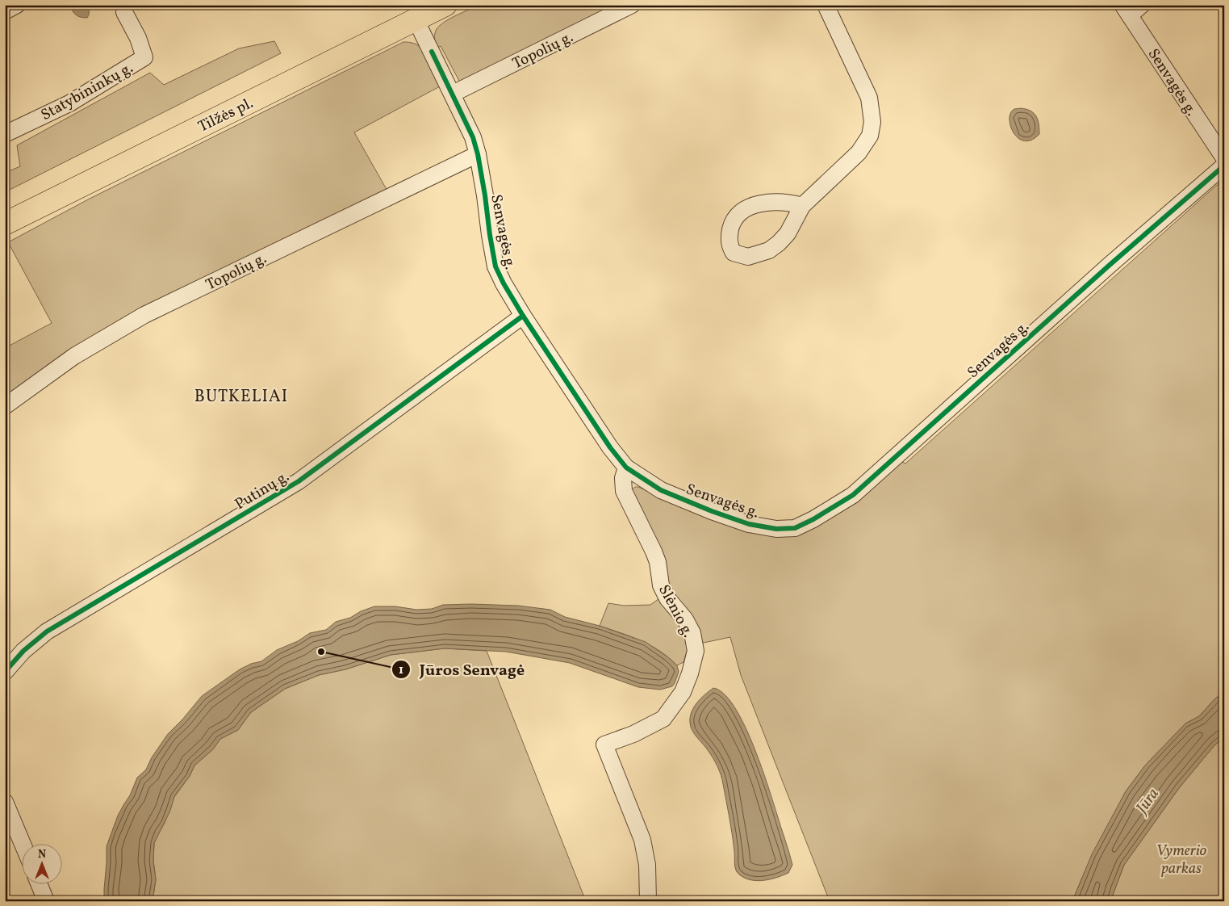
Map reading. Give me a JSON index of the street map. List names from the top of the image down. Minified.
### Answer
{"streets":{"highway":["Tilžės pl."],"street":["Topolių g.","Senvagės g.","Statybininkų g.","Putinų g.","Slėnio g."]},"crossings":[["Topolių g.","Senvagės g."],["Senvagės g.","Tilžės pl."],["Senvagės g.","Putinų g."],["Senvagės g.","Slėnio g."]],"districts":["BUTKELIAI"],"water":["Jūra"],"parks":["Vymerio parkas"],"places":["Jūros Senvagė"],"north":"top"}
